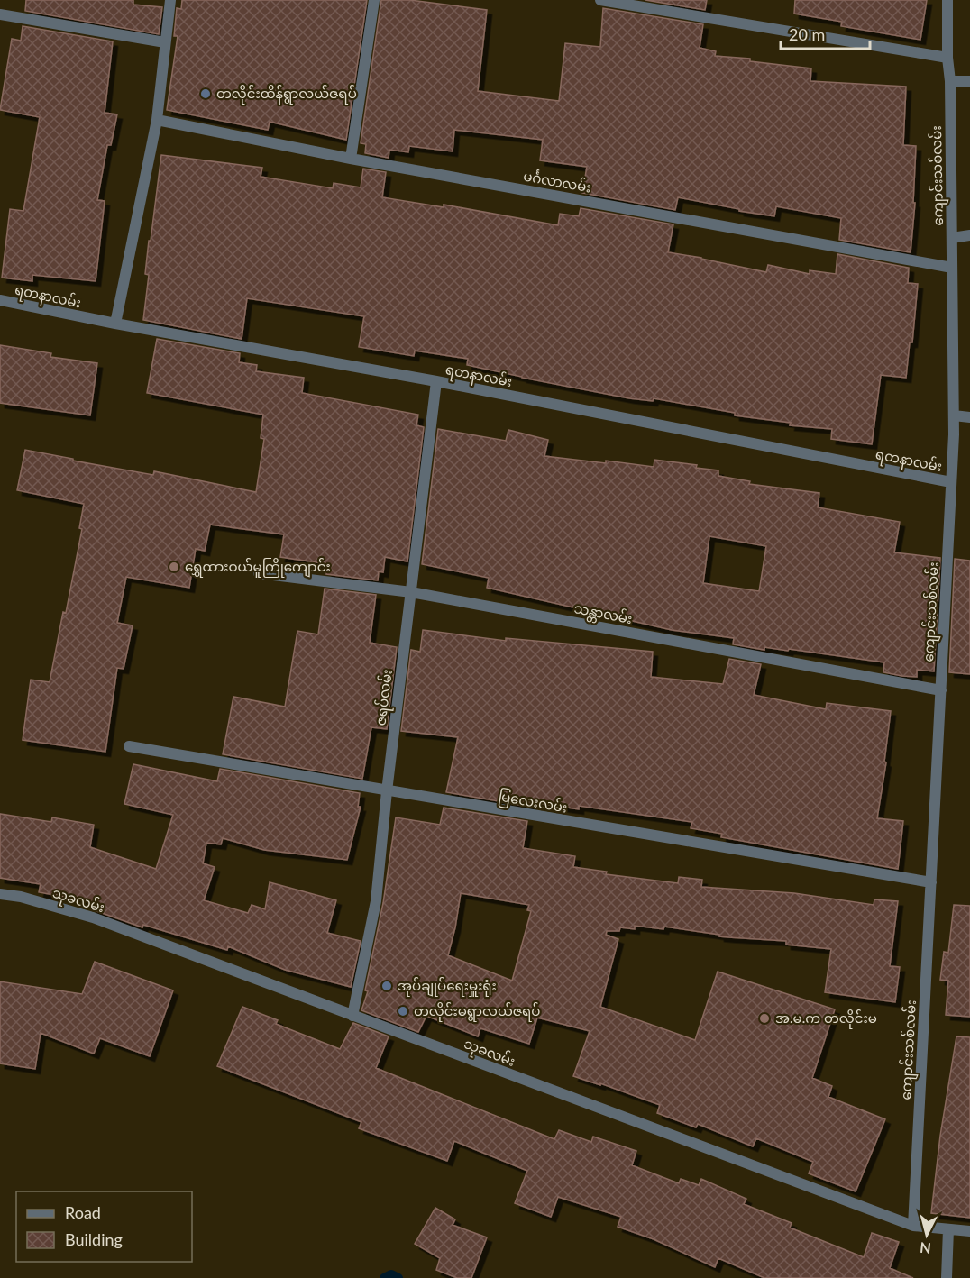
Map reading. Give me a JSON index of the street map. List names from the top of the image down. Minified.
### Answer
{"streets":{"street":["ကျောင်းသစ်လမ်း","မင်္ဂလာလမ်း","ရတနာလမ်း","သန္တာလမ်း","ဇရပ်လမ်း","မြလေးလမ်း","သုခလမ်း"]},"crossings":[["ကျောင်းသစ်လမ်း","မင်္ဂလာလမ်း"],["ကျောင်းသစ်လမ်း","ရတနာလမ်း"],["ကျောင်းသစ်လမ်း","သန္တာလမ်း"],["ကျောင်းသစ်လမ်း","မြလေးလမ်း"],["ကျောင်းသစ်လမ်း","သုခလမ်း"],["ရတနာလမ်း","ဇရပ်လမ်း"],["သန္တာလမ်း","ဇရပ်လမ်း"],["ဇရပ်လမ်း","မြလေးလမ်း"],["ဇရပ်လမ်း","သုခလမ်း"]],"places":["တလိုင်းထိန်ရွာလယ်ဇရပ်","ရွှေထားဝယ်မူကြိုကျောင်း","အုပ်ချုပ်ရေးမှူးရုံး","တလိုင်းမရွာလယ်ဇရပ်","အ.မ.က တလိုင်းမ"],"legend":["Road","Building"],"scale_bar":"20 m","north":"bottom"}
